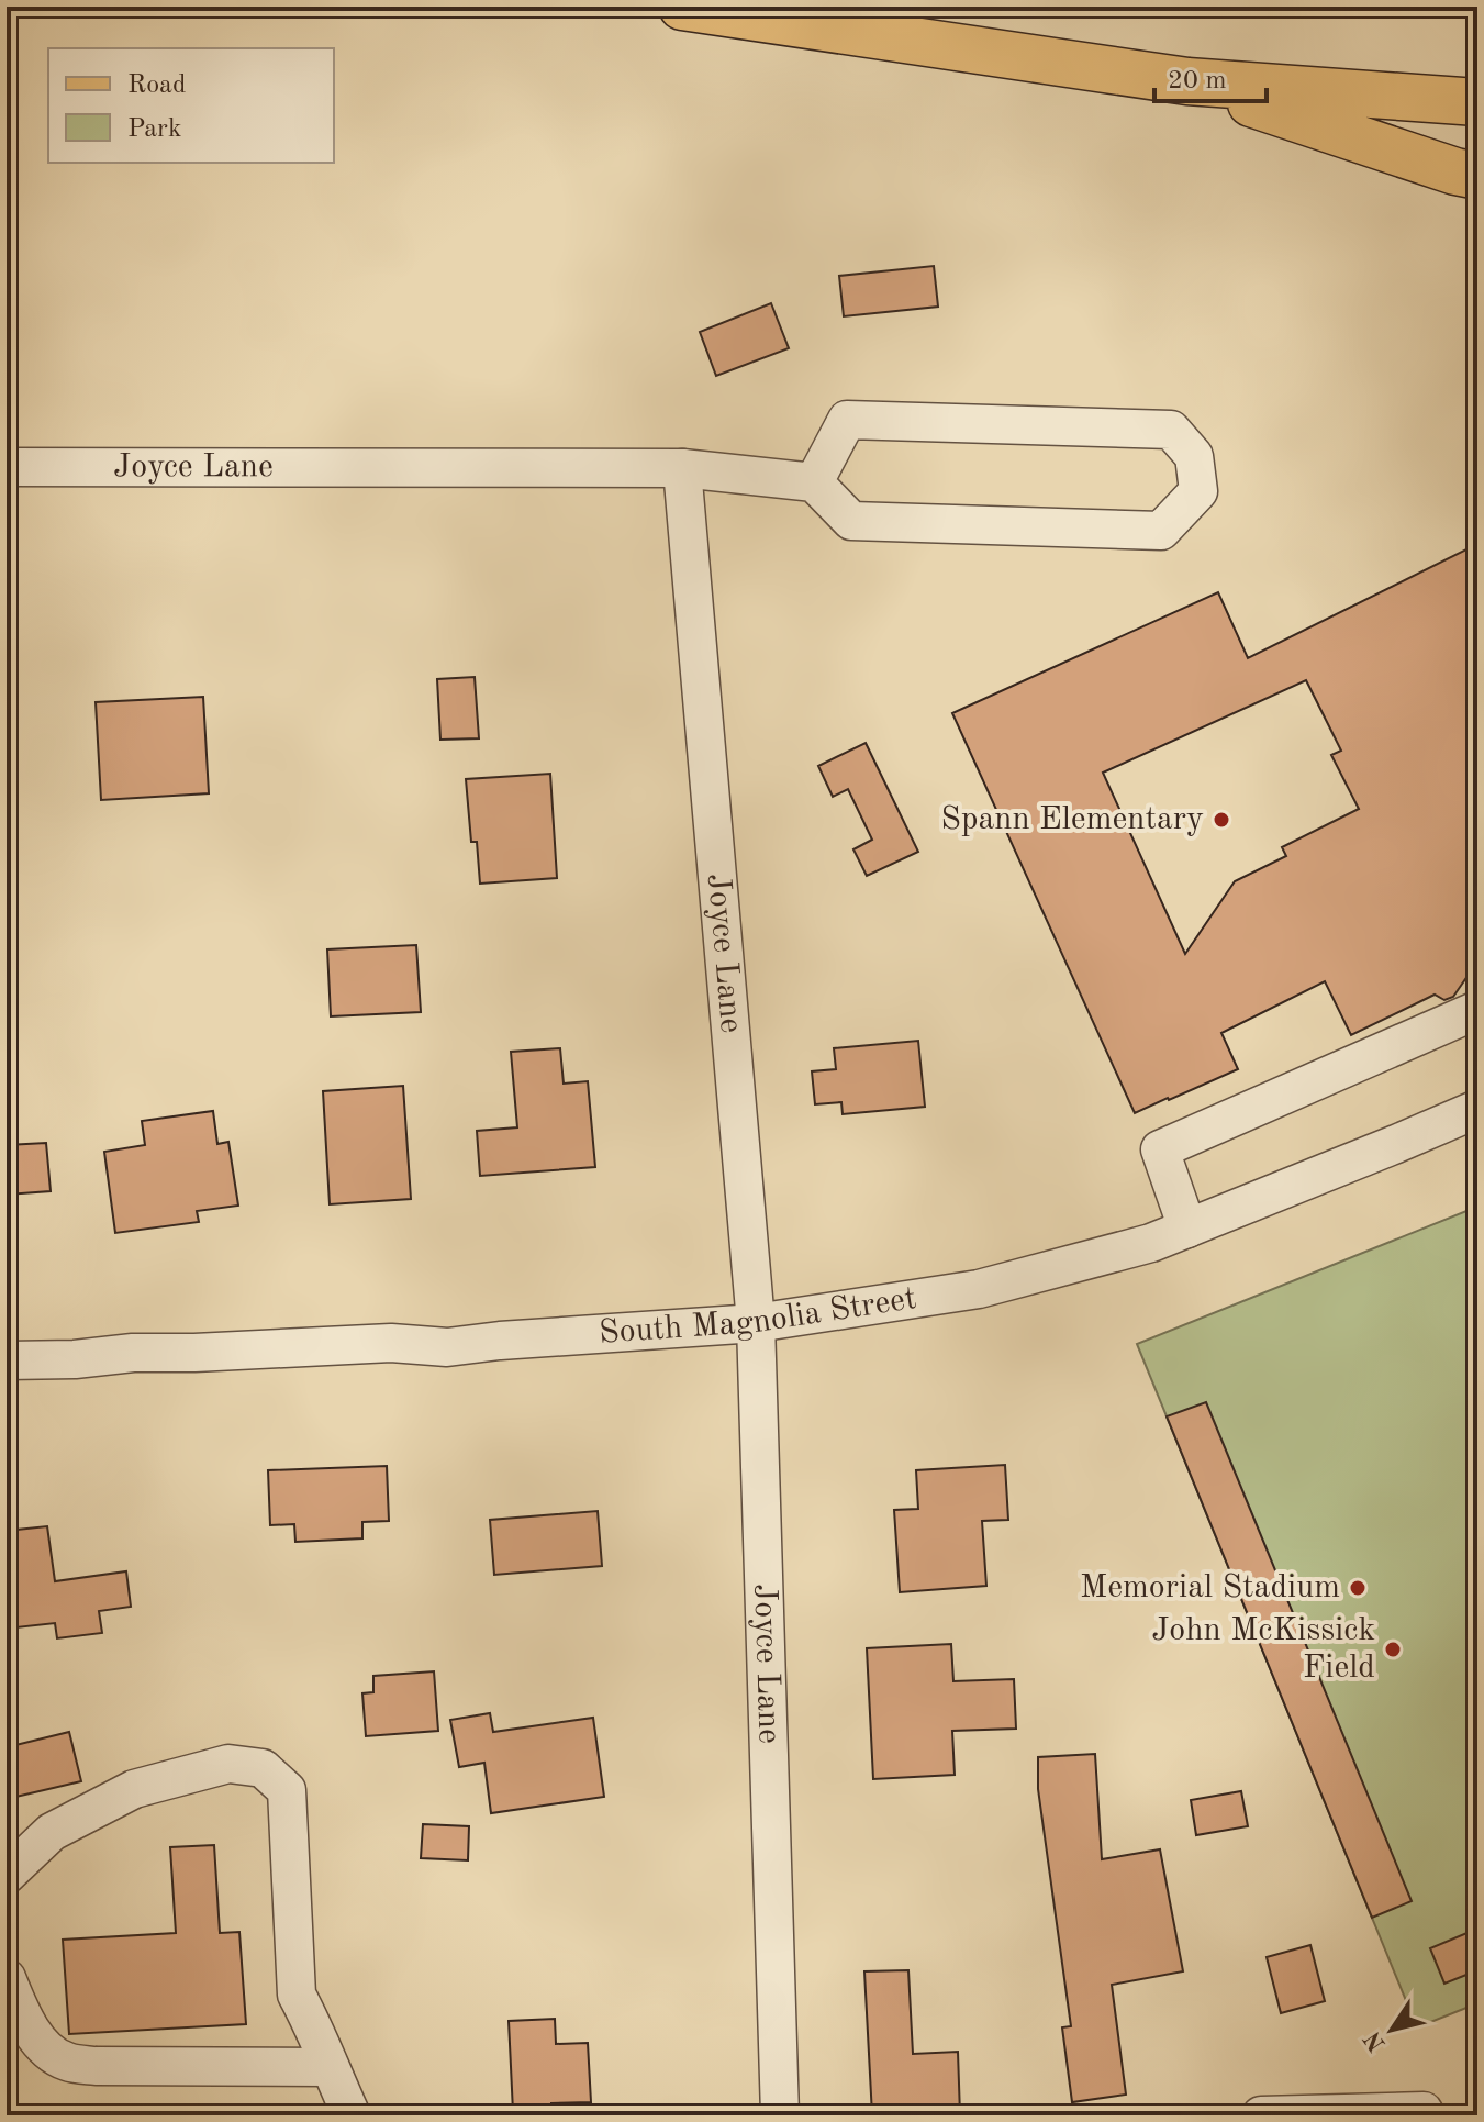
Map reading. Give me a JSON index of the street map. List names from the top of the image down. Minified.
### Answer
{"streets":{"street":["Joyce Lane","South Magnolia Street"]},"crossings":[["Joyce Lane","South Magnolia Street"]],"places":["Spann Elementary","Memorial Stadium","John McKissick Field"],"legend":["Road","Park"],"scale_bar":"20 m","north":"bottom left"}
